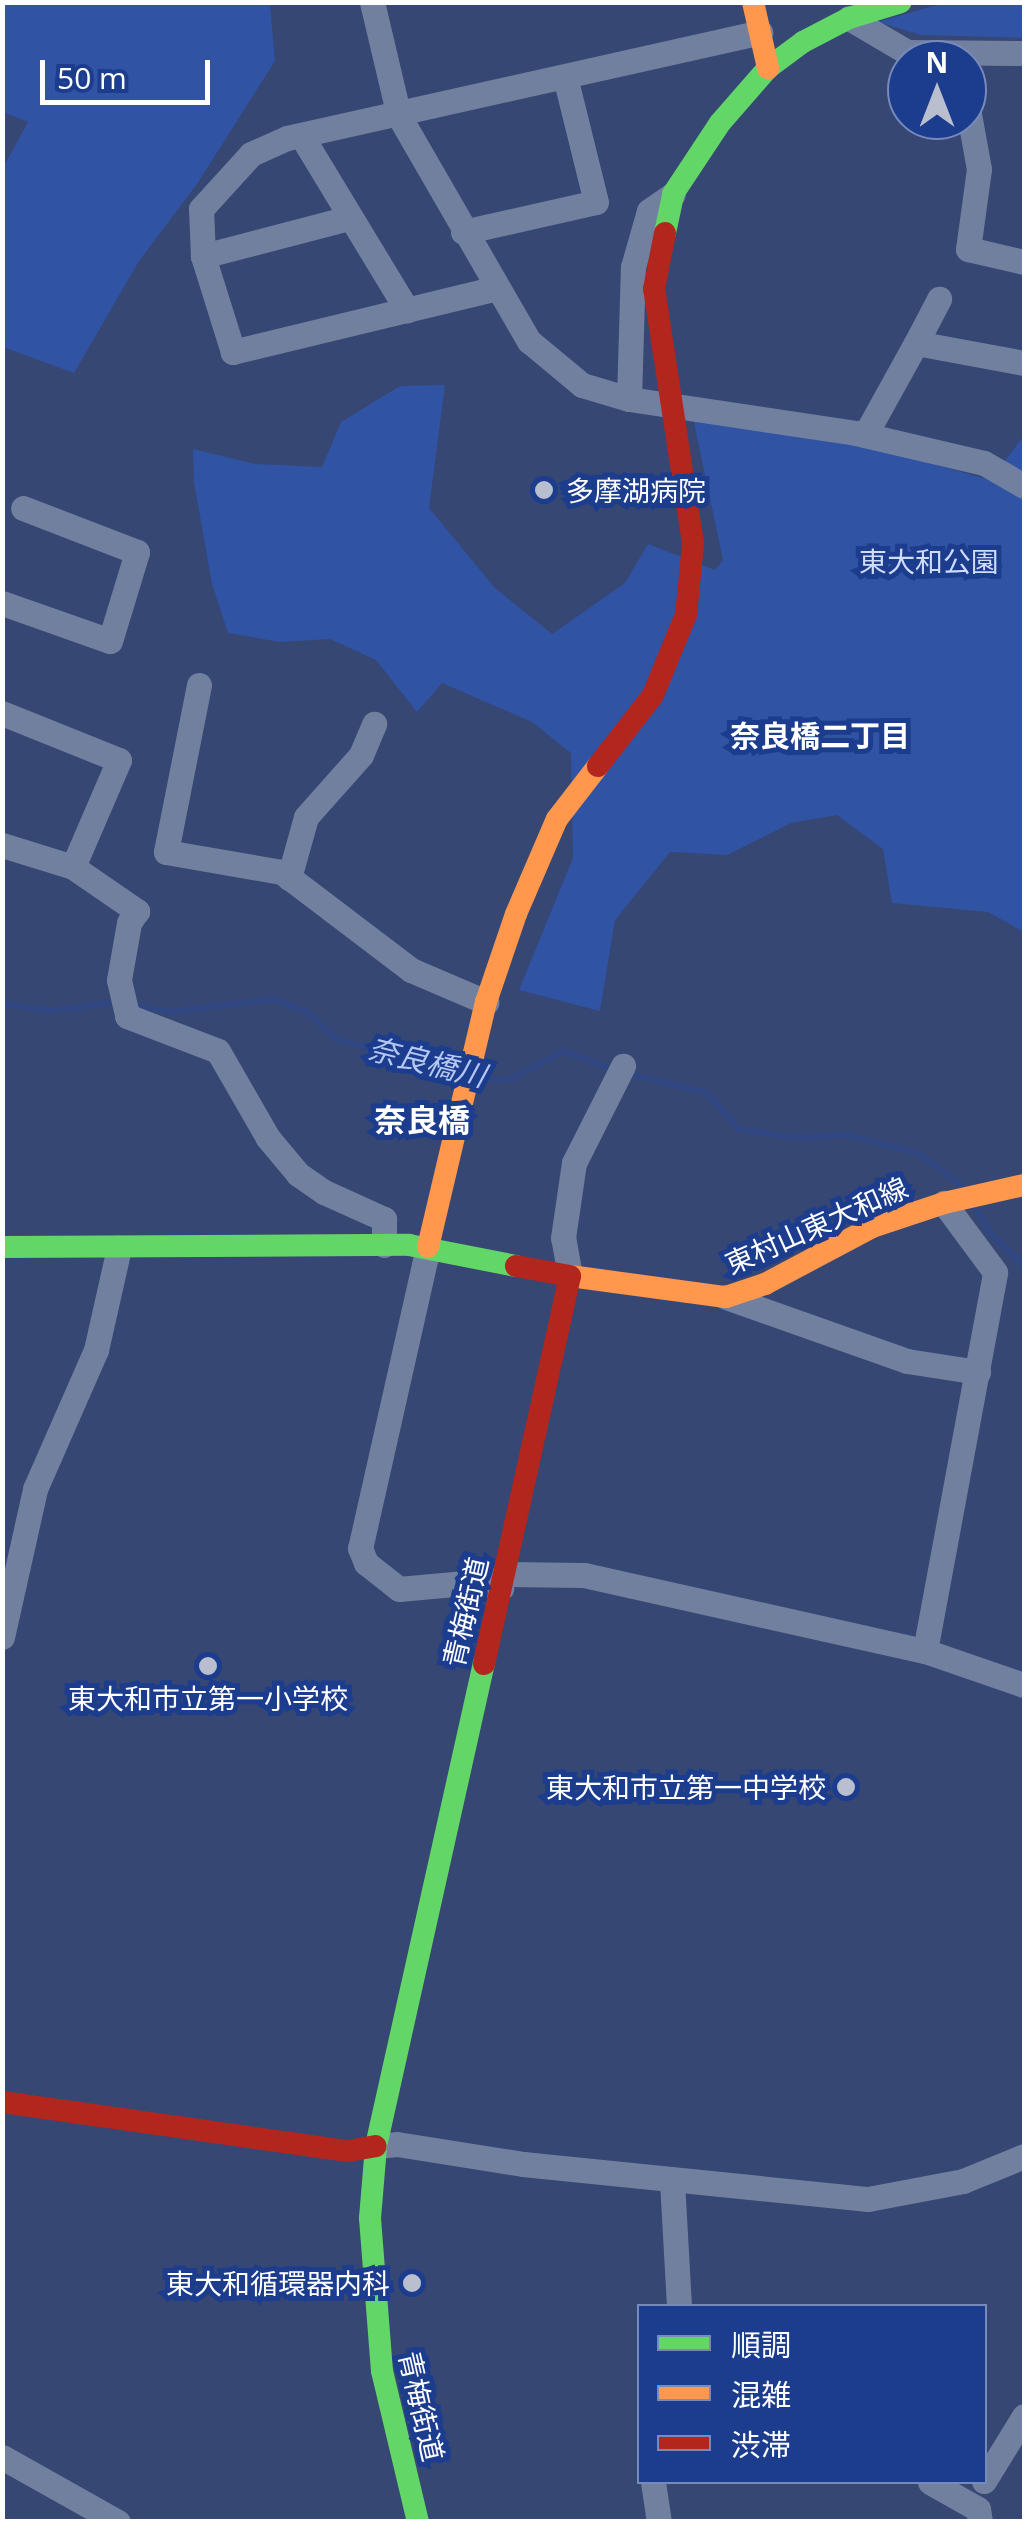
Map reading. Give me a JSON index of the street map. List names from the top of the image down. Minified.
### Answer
{"streets":{"main road":["東村山東大和線","青梅街道"]},"crossings":[["東村山東大和線","青梅街道"]],"districts":["奈良橋二丁目","奈良橋"],"water":["奈良橋川"],"parks":["東大和公園"],"places":["多摩湖病院","東大和市立第一小学校","東大和市立第一中学校","東大和循環器内科"],"legend":["順調","混雑","渋滞"],"scale_bar":"50 m","north":"top"}
